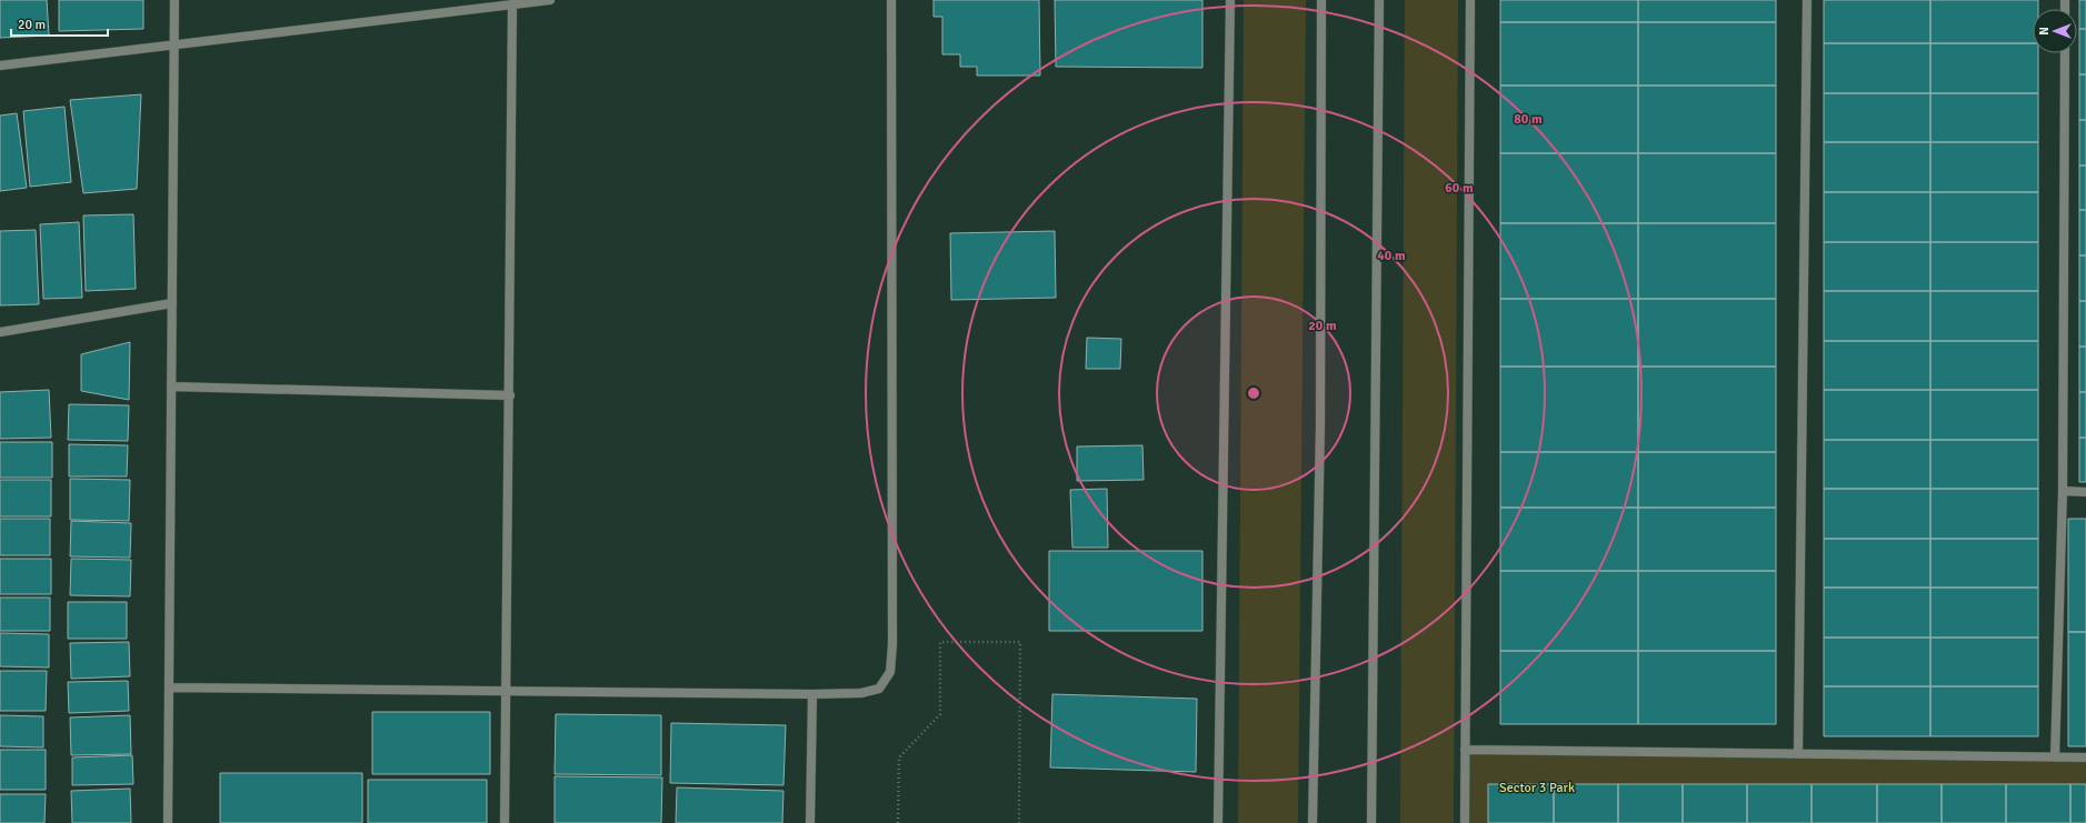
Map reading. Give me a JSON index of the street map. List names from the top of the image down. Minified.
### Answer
{"parks":["Sector 3 Park"],"scale_bar":"20 m","north":"left","rings":["80 m","60 m","40 m","20 m"]}
